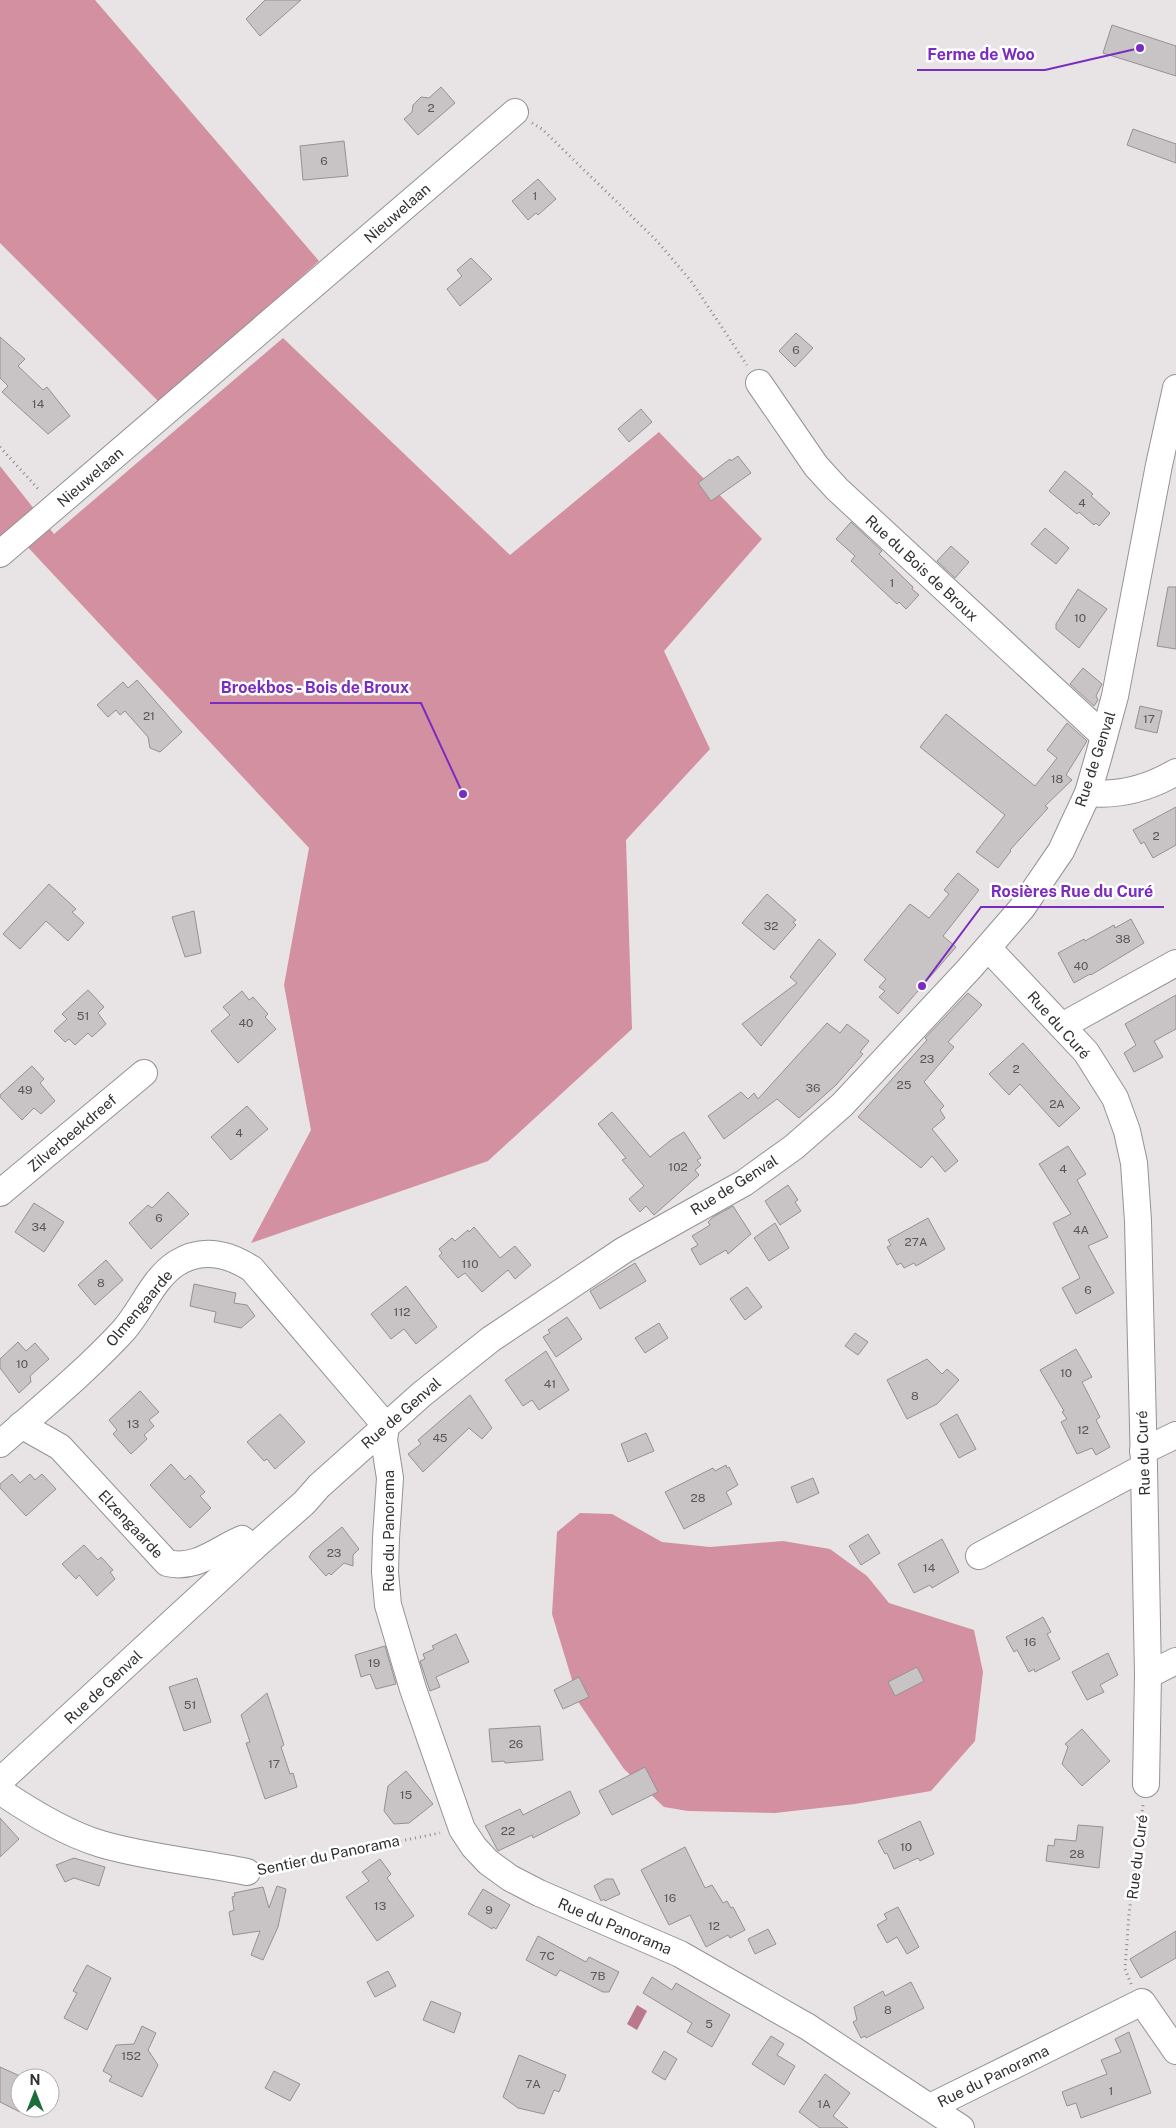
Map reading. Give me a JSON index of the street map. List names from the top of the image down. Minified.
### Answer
{"streets":{"street":["Nieuwelaan","Rue du Bois de Broux","Rue de Genval","Rue du Curé","Zilverbeekdreef","Olmengaarde","Elzengaarde","Rue du Panorama","Sentier du Panorama"]},"crossings":[["Rue du Bois de Broux","Rue de Genval"],["Rue de Genval","Rue du Curé"],["Rue de Genval","Olmengaarde"],["Rue de Genval","Elzengaarde"],["Rue de Genval","Rue du Panorama"],["Rue du Curé","Rue du Panorama"],["Olmengaarde","Elzengaarde"],["Olmengaarde","Rue du Panorama"],["Rue du Panorama","Sentier du Panorama"]],"places":["Ferme de Woo","Broekbos - Bois de Broux","Rosières Rue du Curé"],"house_numbers":["2","6","1","6","14","4","1","10","21","17","18","2","32","38","40","51","40","23","2","25","36","49","2A","4","102","4","6","34","4A","27A","110","8","6","112","10","10","41","8","13","12","45","28","23","14","16","19","51","26","17","15","22","10","28","16","13","9","12","7C","7B","8","5","152","7A","1","1A"],"north":"top"}
